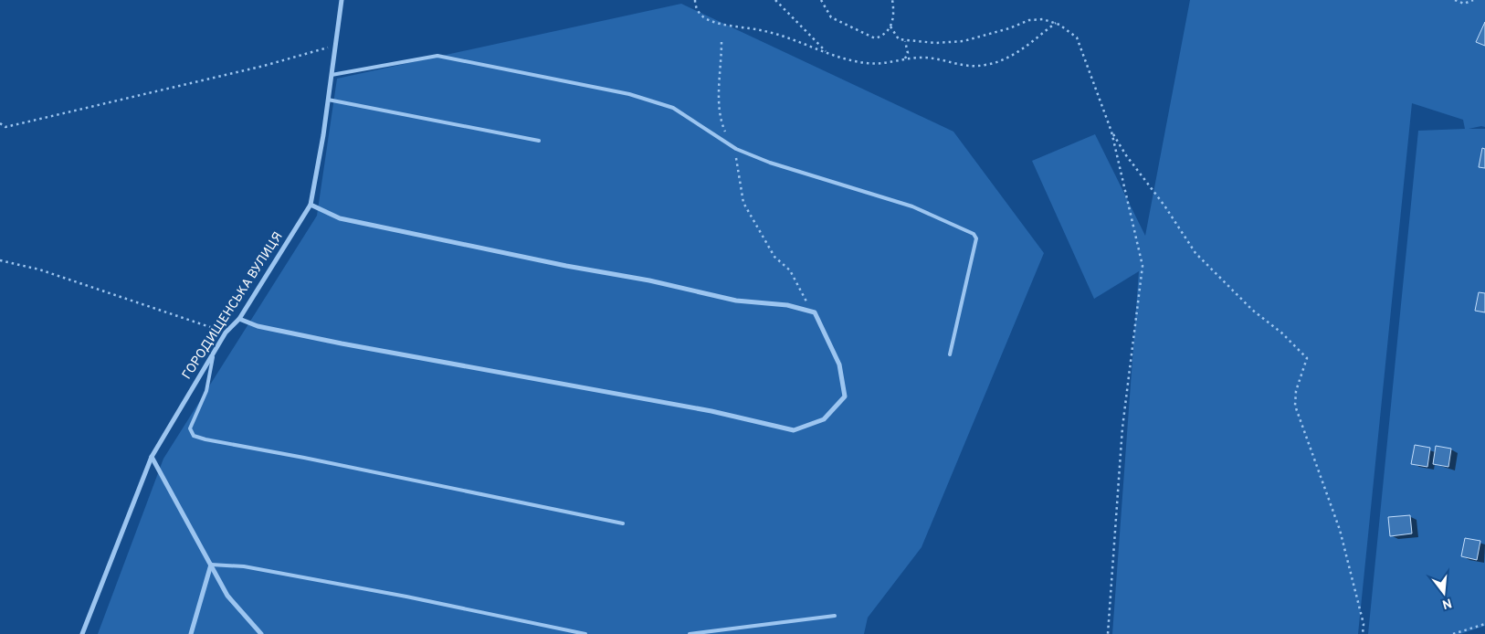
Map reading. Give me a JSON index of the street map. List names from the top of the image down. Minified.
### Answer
{"streets":{"street":["ГОРОДИЩЕНСЬКА ВУЛИЦЯ"]},"north":"bottom"}
